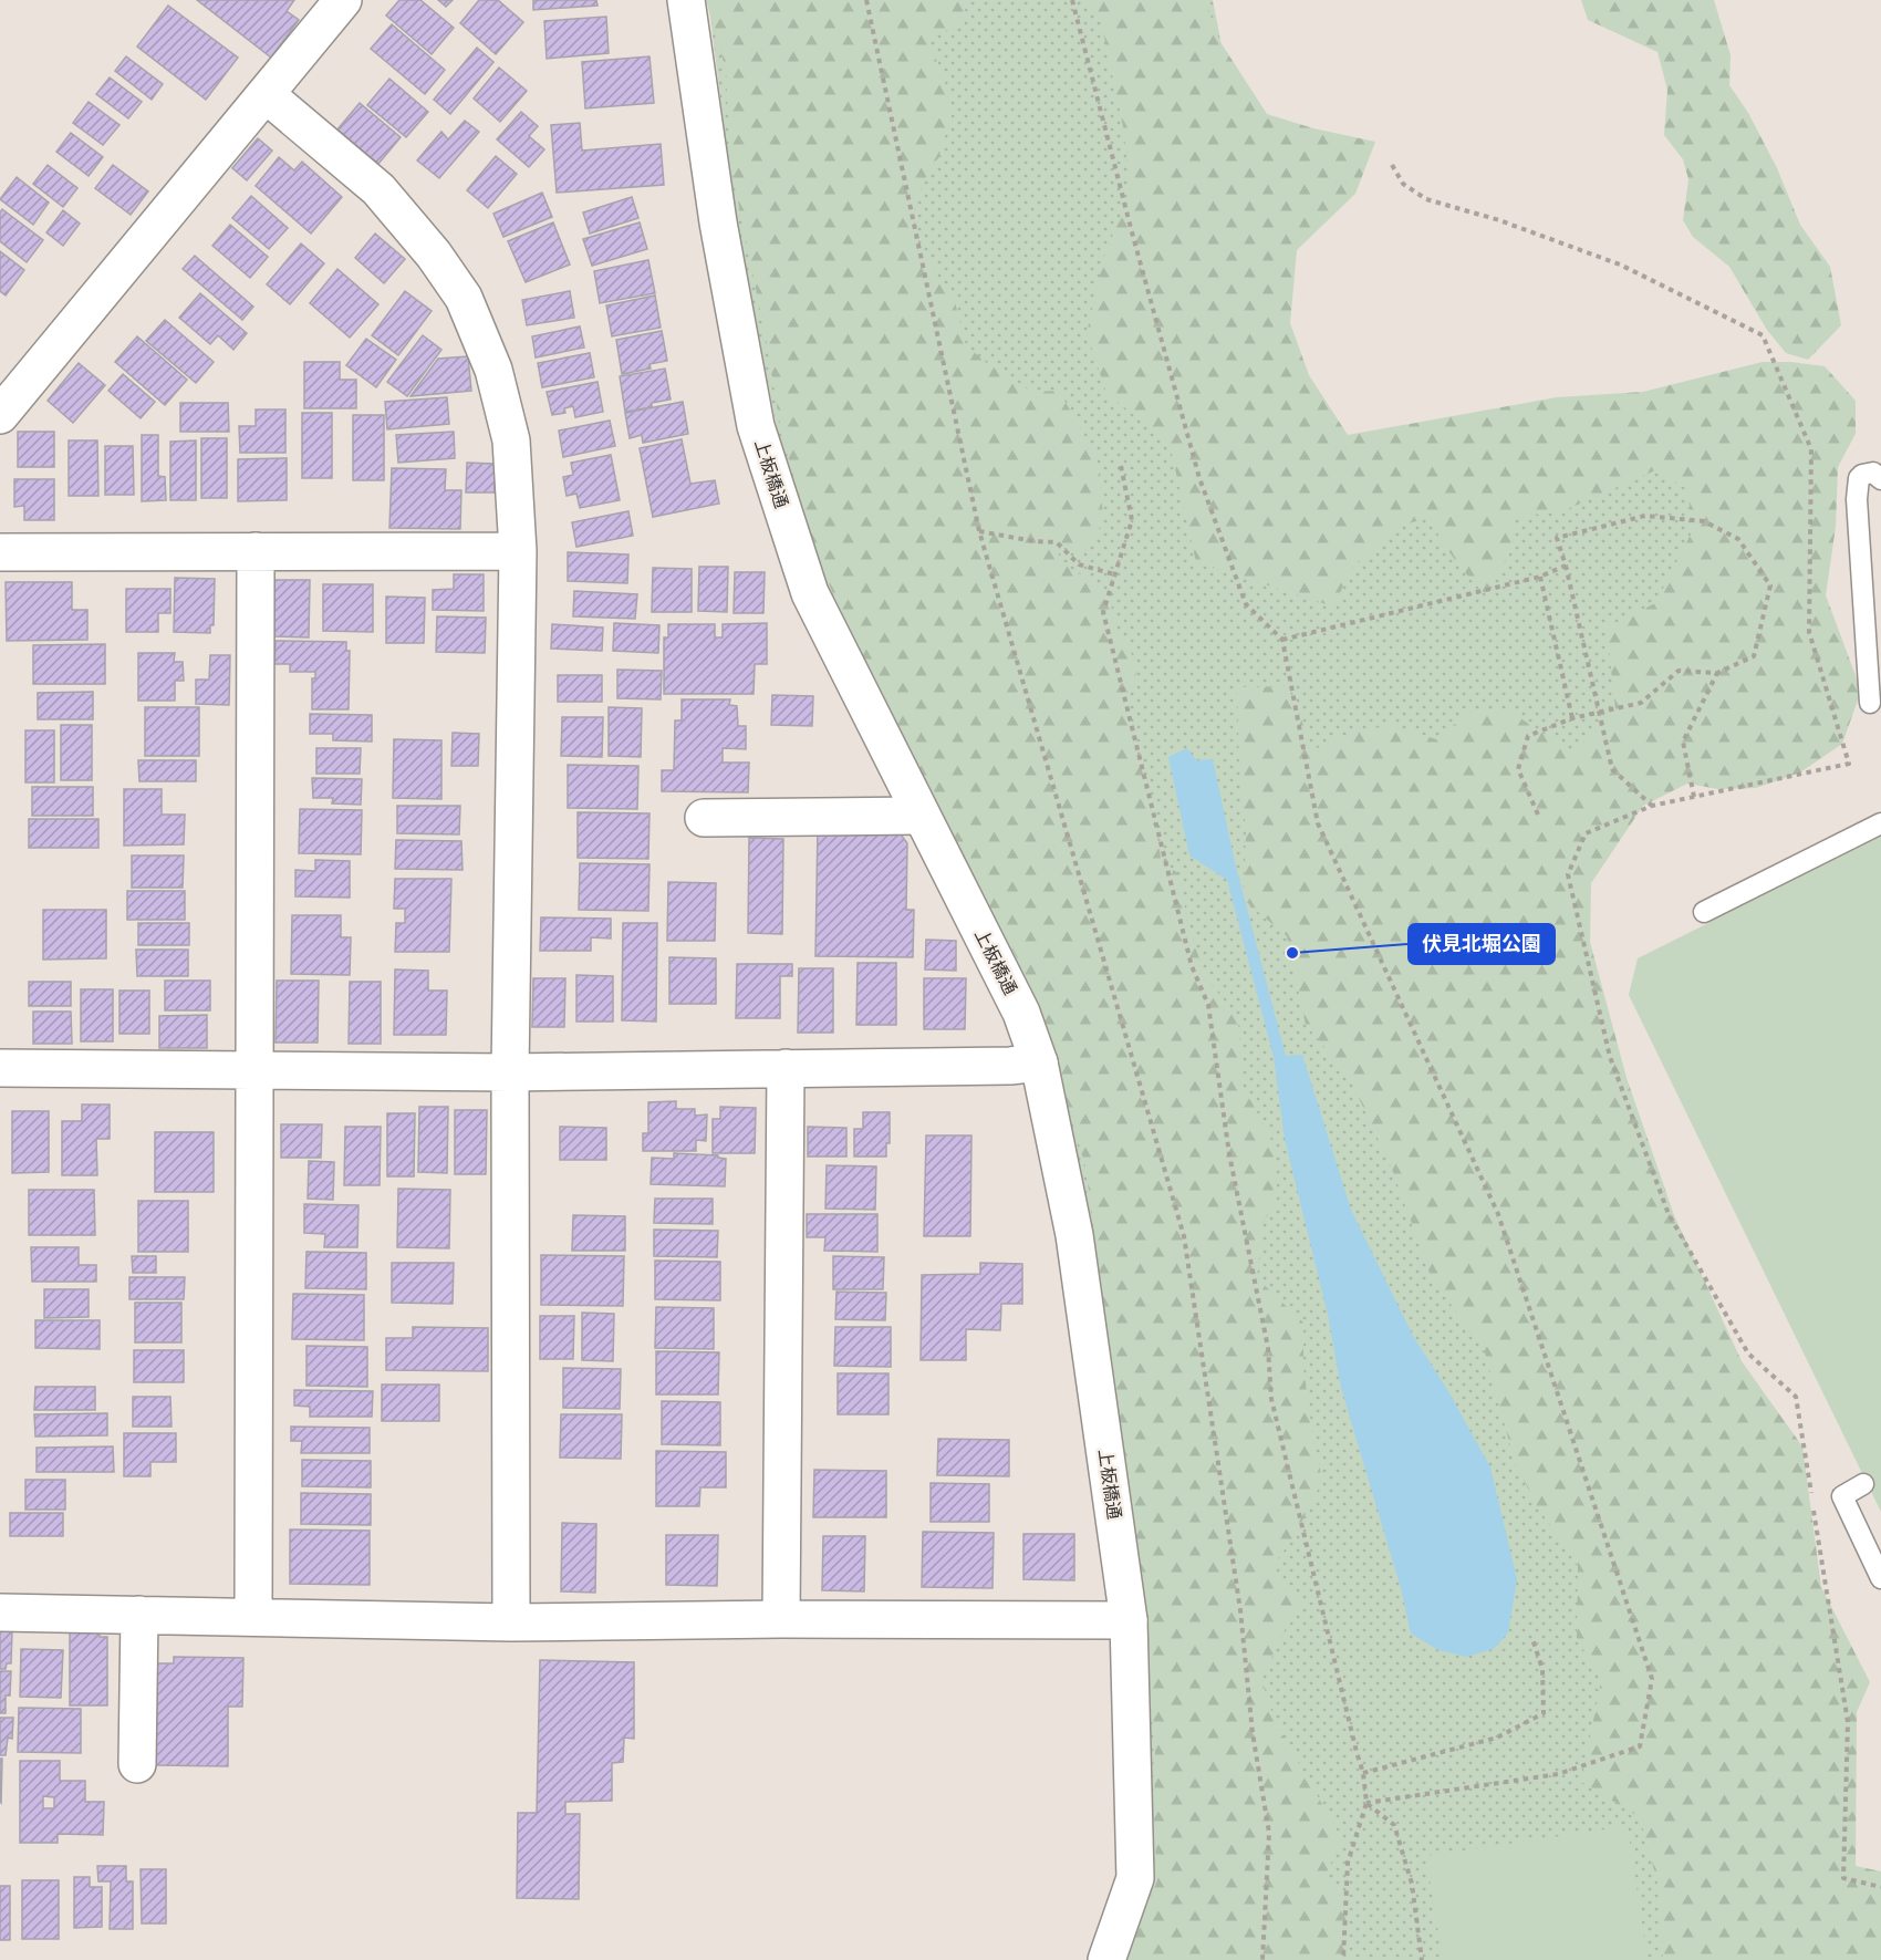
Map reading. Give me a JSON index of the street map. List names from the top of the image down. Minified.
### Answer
{"streets":{"street":["上板橋通"]},"places":["伏見北堀公園"]}
